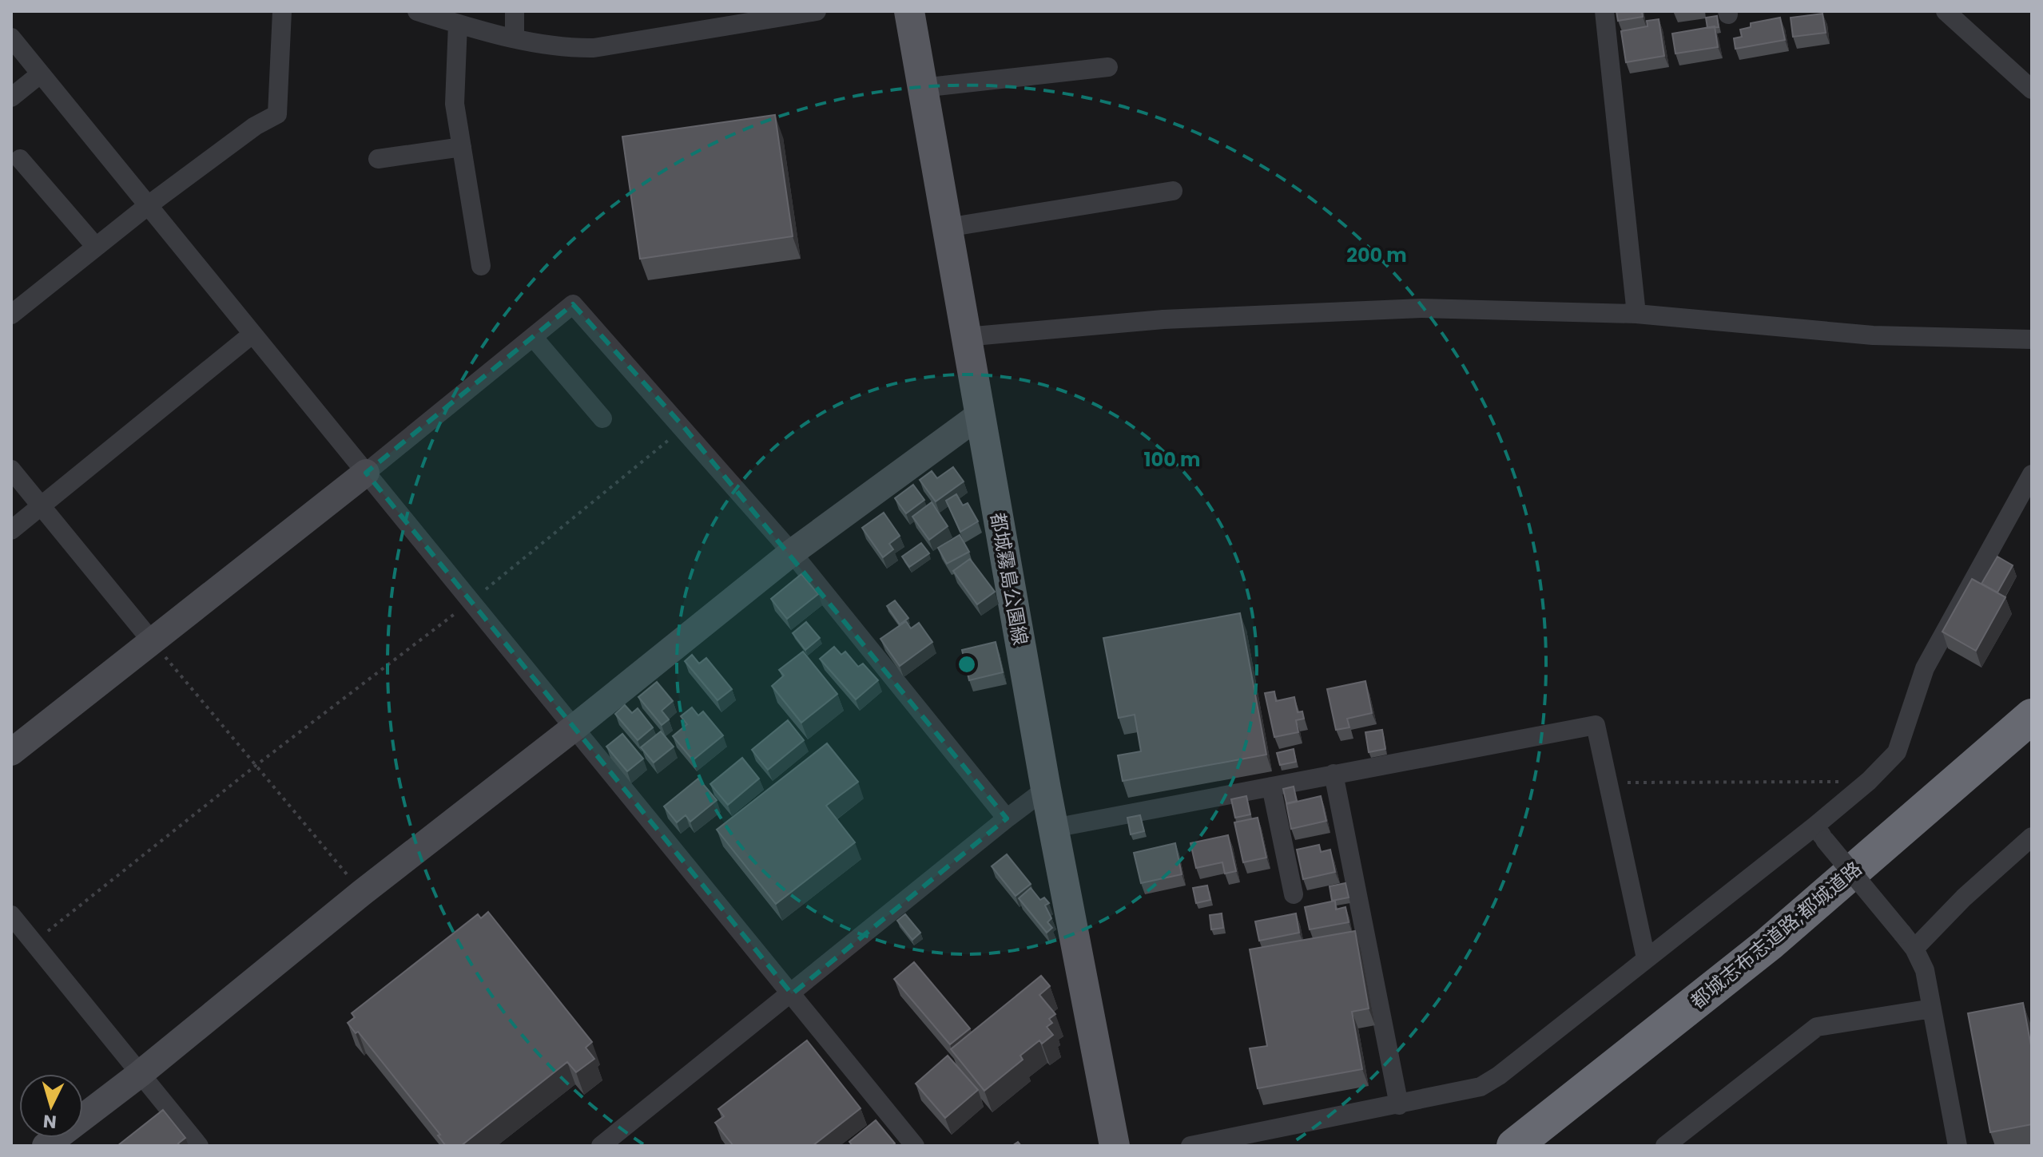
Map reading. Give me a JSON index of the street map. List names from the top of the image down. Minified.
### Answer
{"streets":{"highway":["都城志布志道路;都城道路"],"main road":["都城霧島公園線"]},"north":"bottom","rings":["200 m","100 m"]}
